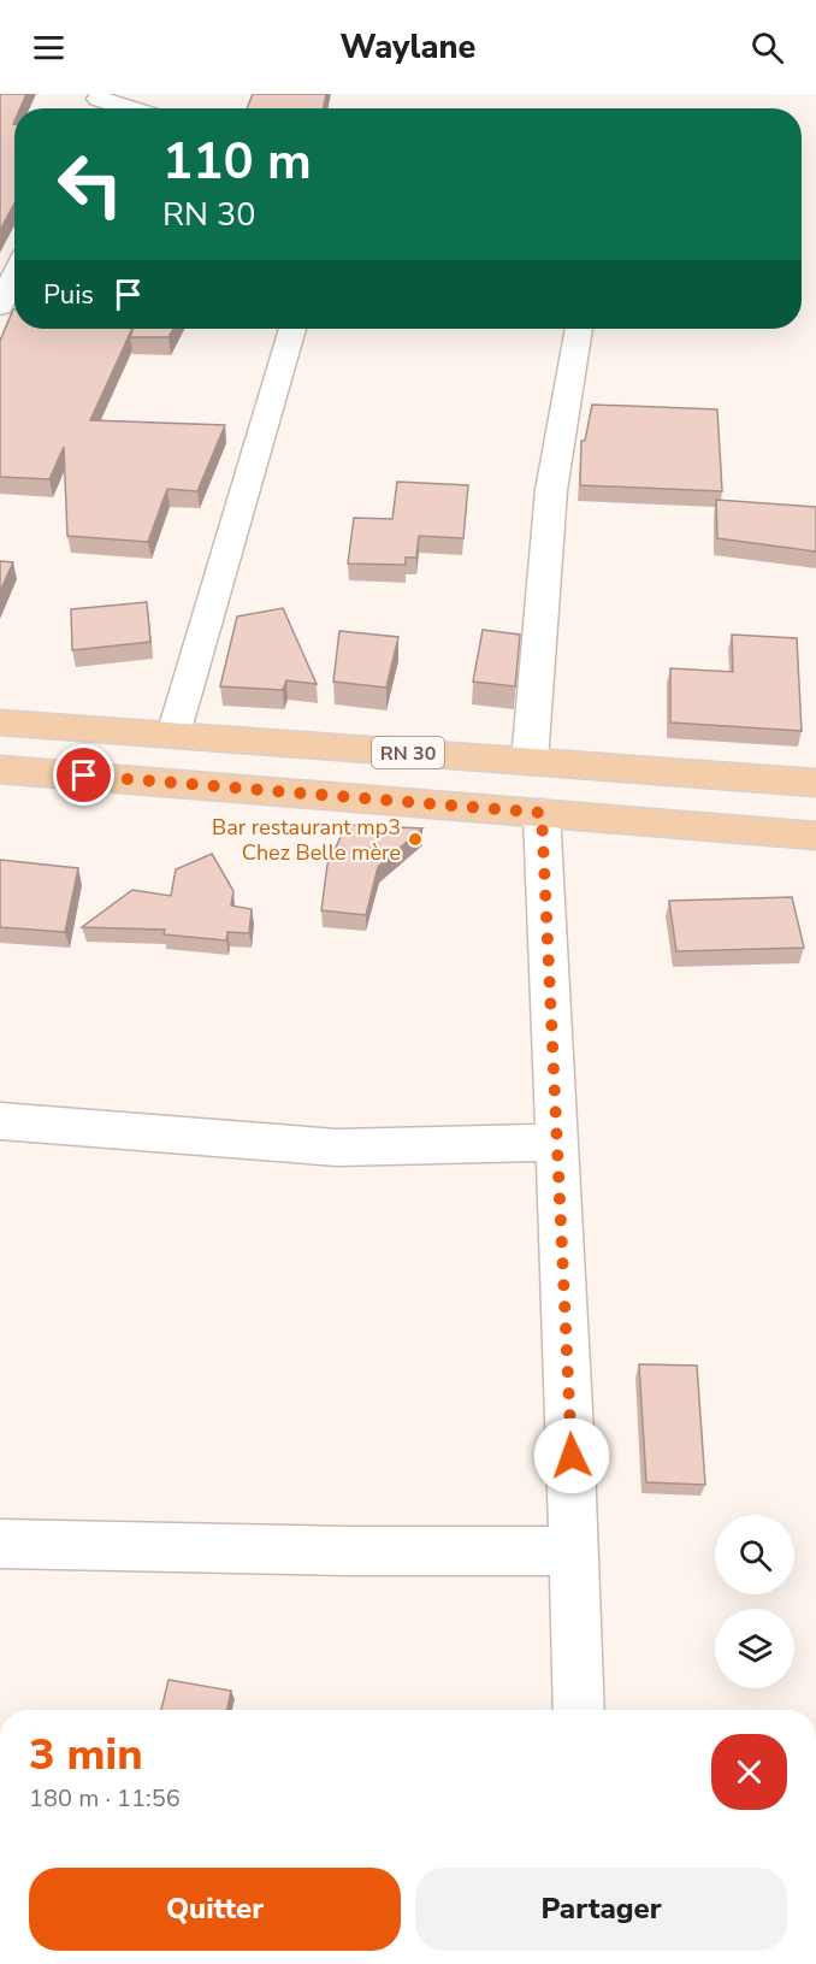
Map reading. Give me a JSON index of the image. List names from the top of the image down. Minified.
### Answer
{"streets":{"main road":["RN 30"]},"places":["Bar restaurant mp3 Chez Belle mère"],"page":{"header":"Waylane","turn":["110 m","RN 30"],"then":"Puis","heading":["3 min","180 m · 11:56"],"buttons":["Quitter","Partager"]}}
